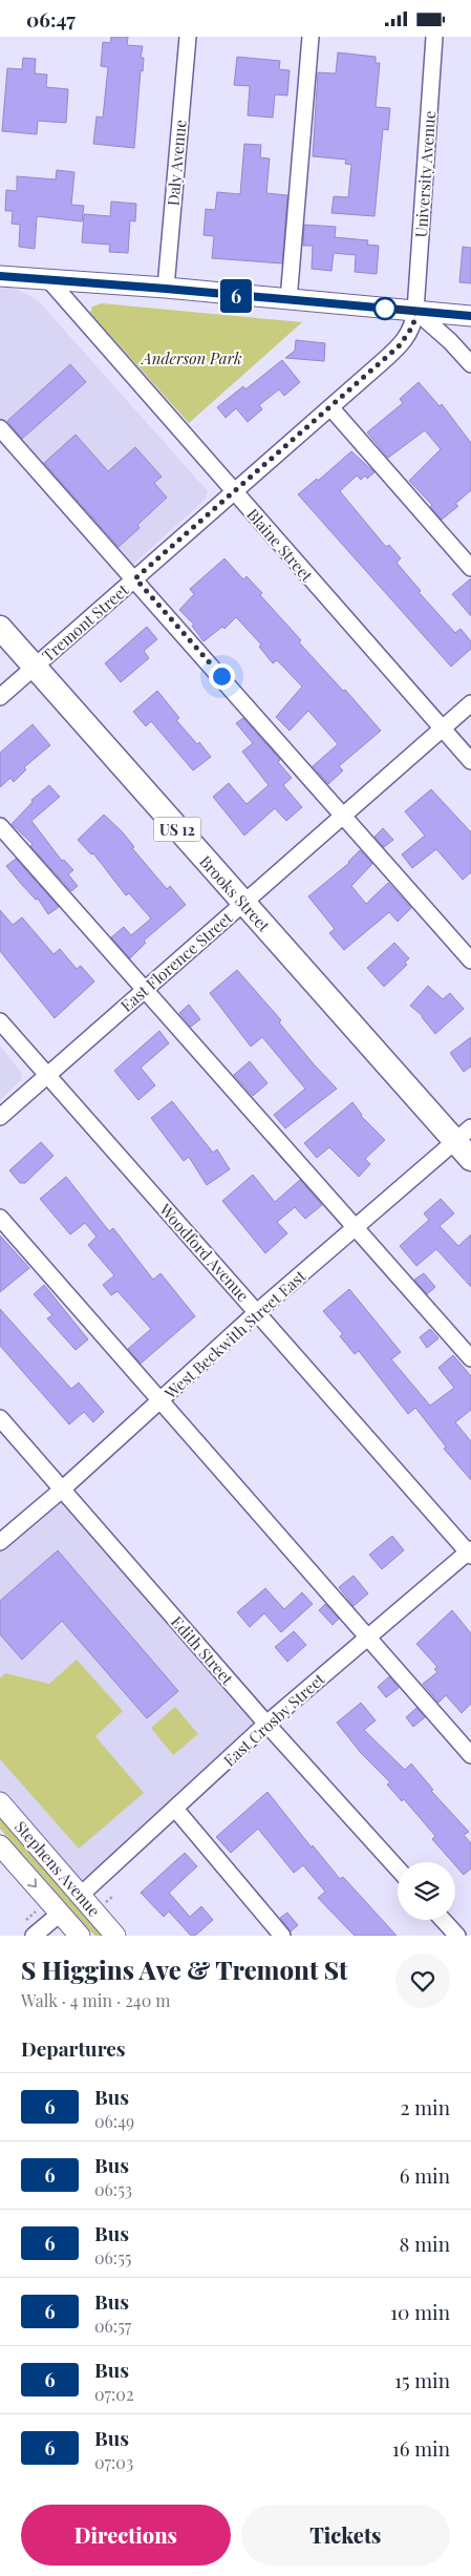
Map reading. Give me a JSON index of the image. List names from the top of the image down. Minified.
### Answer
{"streets":{"highway":["US 12","Brooks Street"],"main road":["Stephens Avenue"],"street":["Daly Avenue","University Avenue","Blaine Street","Tremont Street","East Florence Street","Woodford Avenue","West Beckwith Street East","Edith Street","East Crosby Street"]},"crossings":[["University Avenue","Tremont Street"],["Blaine Street","Tremont Street"],["Blaine Street","East Florence Street"],["Tremont Street","Brooks Street"],["Brooks Street","East Florence Street"],["Brooks Street","West Beckwith Street East"],["East Florence Street","Woodford Avenue"],["Woodford Avenue","West Beckwith Street East"],["Woodford Avenue","East Crosby Street"],["West Beckwith Street East","Edith Street"],["Edith Street","East Crosby Street"],["East Crosby Street","Stephens Avenue"]],"parks":["Anderson Park"],"lines":["bus line 6"],"page":{"status":"06:47","on_map":"6","heading":[["S Higgins Ave & Tremont St","Walk · 4 min · 240 m"],"Departures"],"list":[{"mark":"6","name":"Bus","note":"06:49","value":"2 min"},{"mark":"6","name":"Bus","note":"06:53","value":"6 min"},{"mark":"6","name":"Bus","note":"06:55","value":"8 min"},{"mark":"6","name":"Bus","note":"06:57","value":"10 min"},{"mark":"6","name":"Bus","note":"07:02","value":"15 min"},{"mark":"6","name":"Bus","note":"07:03","value":"16 min"}],"buttons":["Directions","Tickets"]}}
